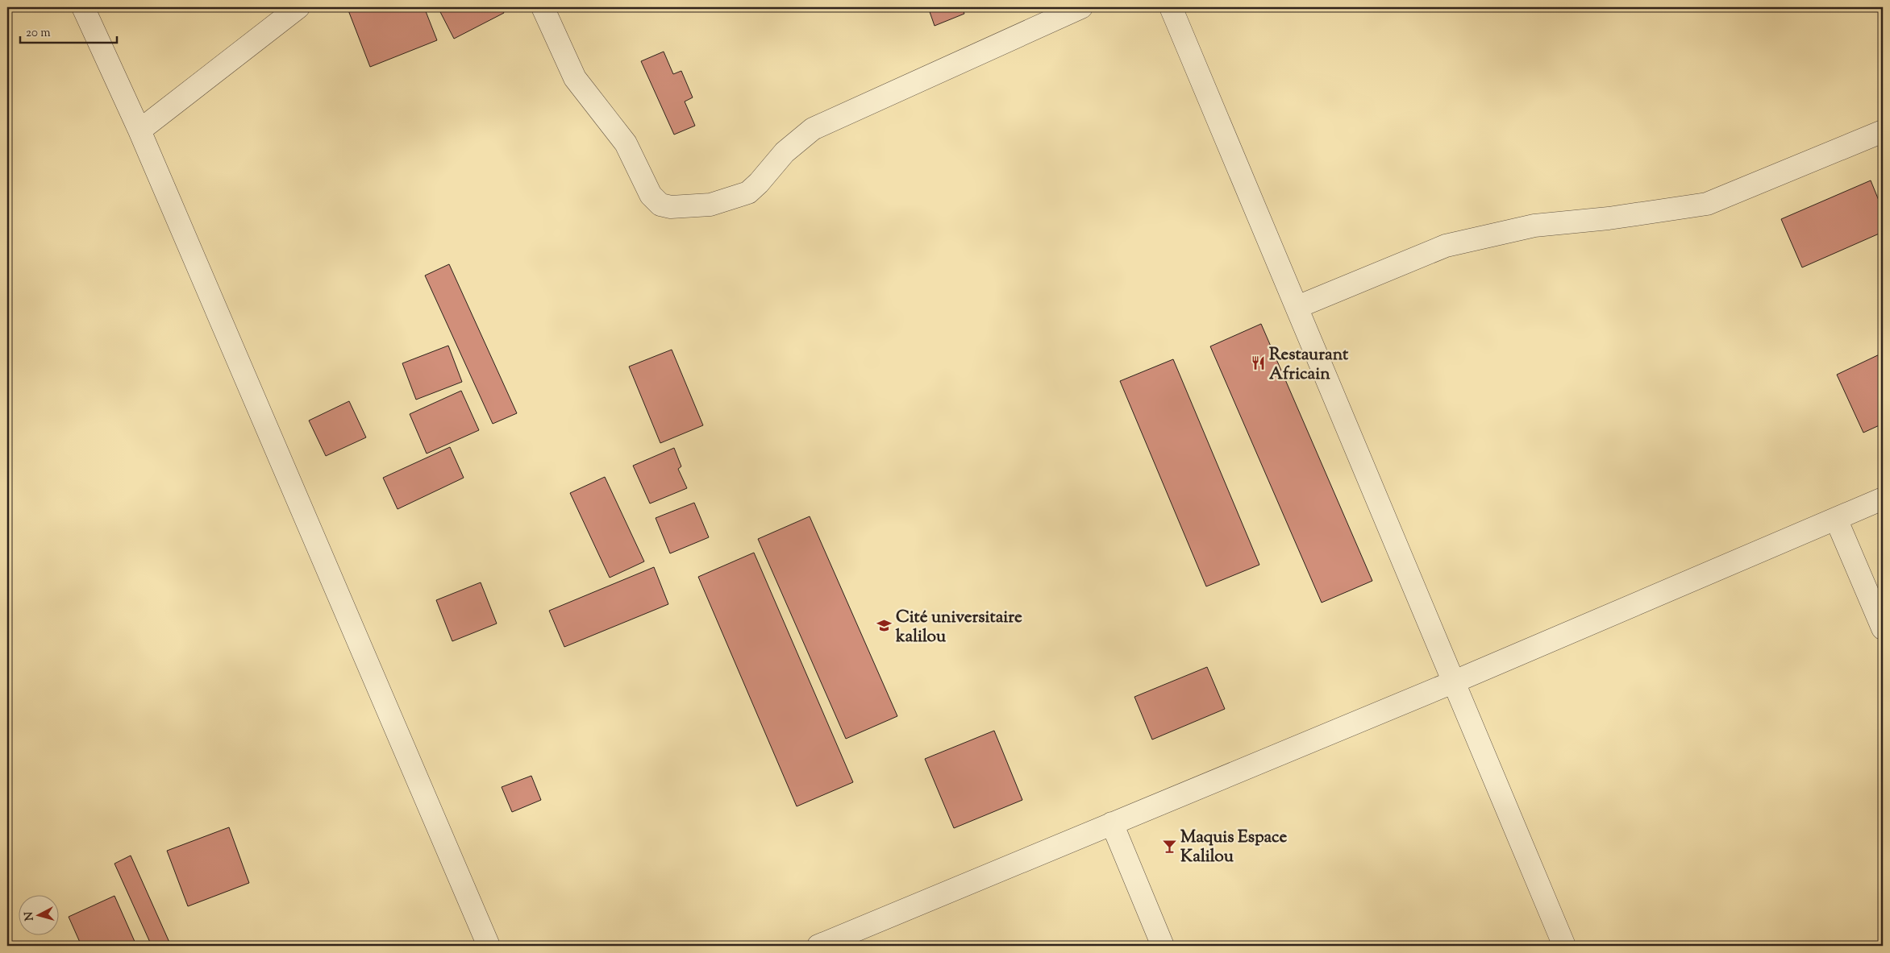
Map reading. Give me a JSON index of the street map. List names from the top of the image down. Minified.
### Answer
{"places":{"restaurant":["Restaurant Africain"],"school or university":["Cité universitaire kalilou"],"bar":["Maquis Espace Kalilou"]},"scale_bar":"20 m","north":"left"}
